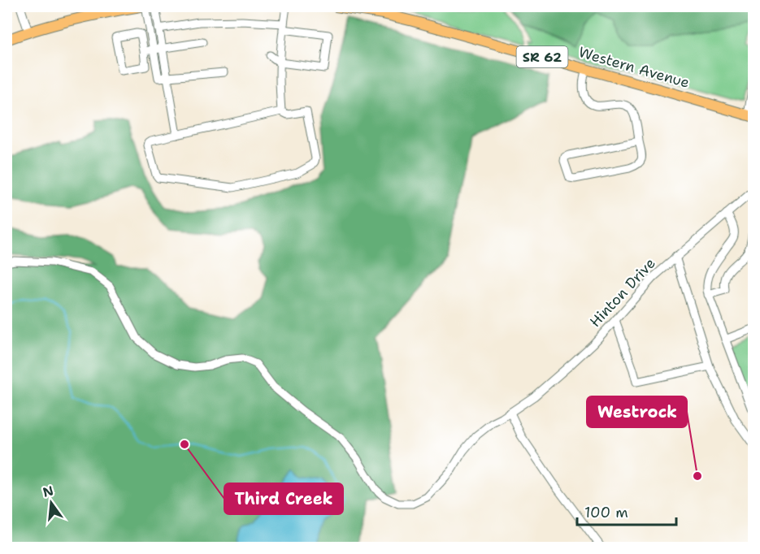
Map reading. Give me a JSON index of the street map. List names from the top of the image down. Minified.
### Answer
{"streets":{"main road":["SR 62","Western Avenue"],"street":["Hinton Drive"]},"places":["Third Creek","Westrock"],"scale_bar":"100 m","north":"top"}
